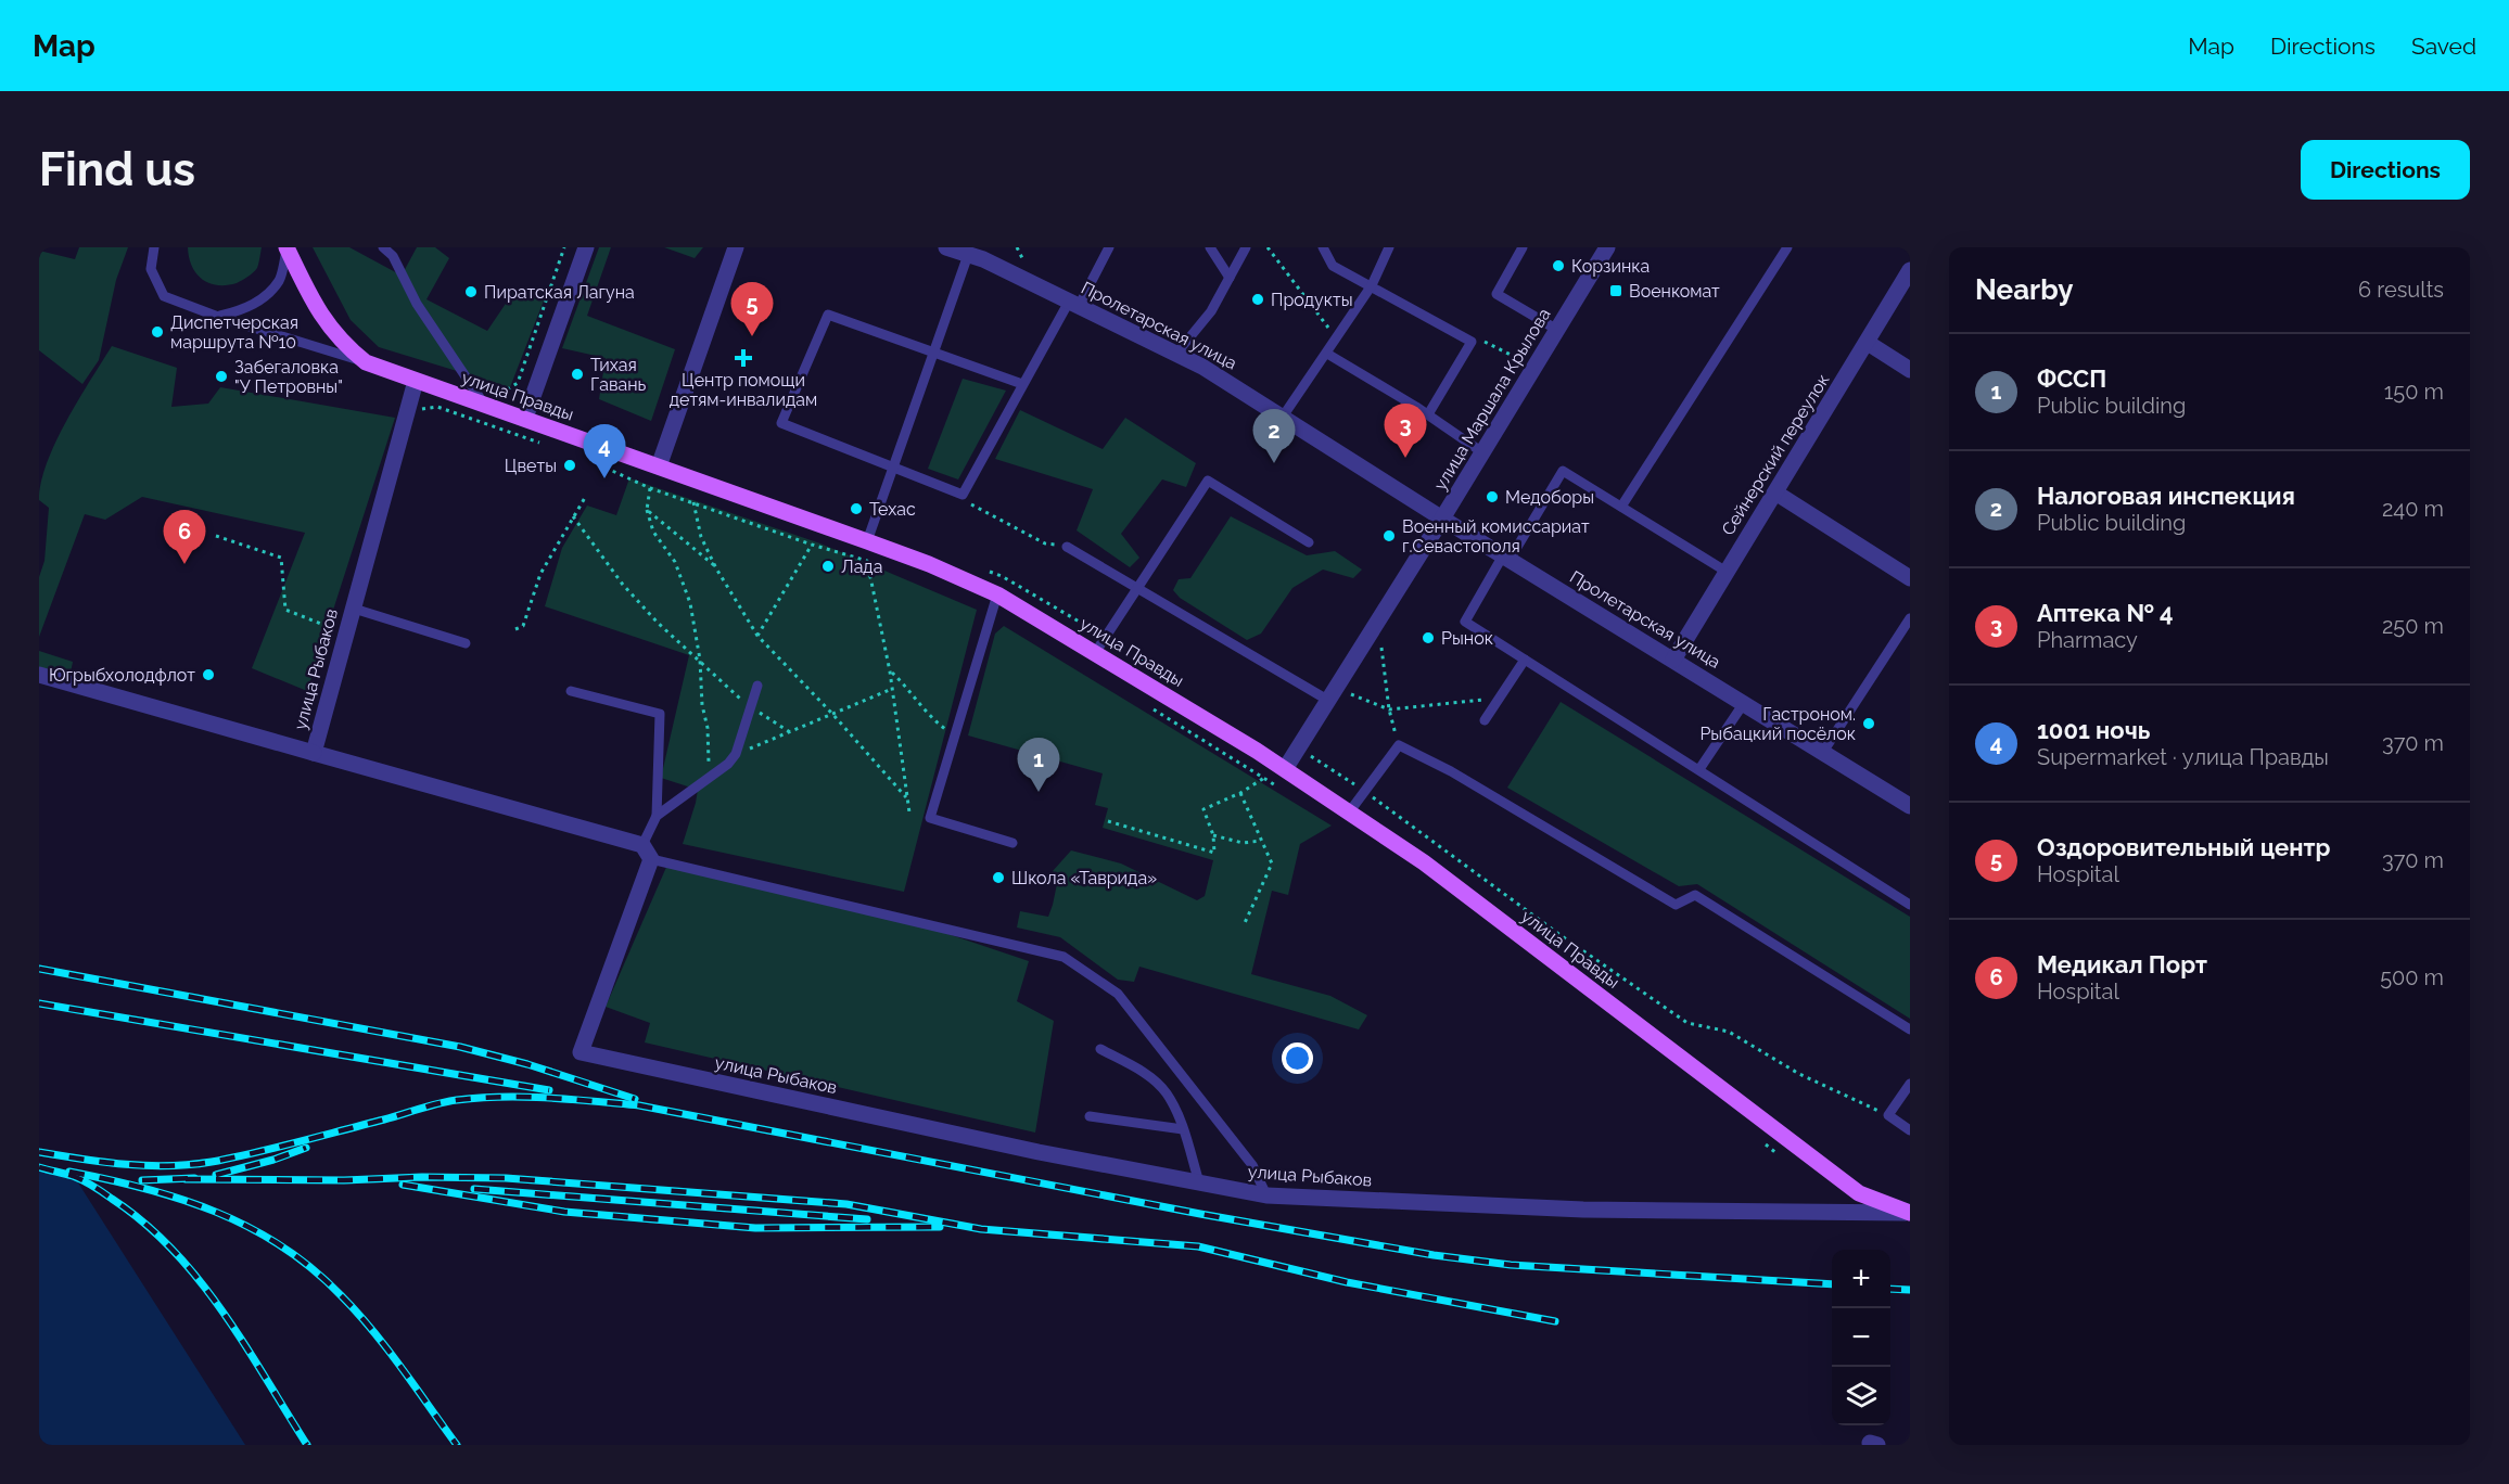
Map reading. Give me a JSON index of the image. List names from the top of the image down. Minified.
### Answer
{"streets":{"main road":["улица Правды"],"street":["Пролетарская улица","улица Маршала Крылова","Сейнерский переулок","улица Рыбаков"]},"crossings":[["Пролетарская улица","улица Маршала Крылова"],["Пролетарская улица","Сейнерский переулок"],["улица Правды","улица Маршала Крылова"],["улица Правды","улица Рыбаков"]],"places":{"other":["Корзинка","Пиратская Лагуна","Продукты","Диспетчерская маршрута №10","Тихая Гавань","Забегаловка \"У Петровны\"","Цветы","Медоборы","Техас","Военный комиссариат г.Севастополя","Лада","Рынок","Югрыбхолодфлот","Гастроном. Рыбацкий посёлок","Школа «Таврида»"],"transit":["Военкомат"],"health":["Центр помощи детям-инвалидам"]},"page":{"header":"Map","nav":["Map","Directions","Saved"],"buttons":"Directions","title":"Find us","heading":["Nearby","6 results"],"pins":["5","3","2","4","6","1"],"list":[{"mark":"1","name":"ФССП","note":"Public building","value":"150 m"},{"mark":"2","name":"Налоговая инспекция","note":"Public building","value":"240 m"},{"mark":"3","name":"Аптека № 4","note":"Pharmacy","value":"250 m"},{"mark":"4","name":"1001 ночь","note":"Supermarket · улица Правды","value":"370 m"},{"mark":"5","name":"Оздоровительный центр","note":"Hospital","value":"370 m"},{"mark":"6","name":"Медикал Порт","note":"Hospital","value":"500 m"}],"map_buttons":["+","−"]}}
